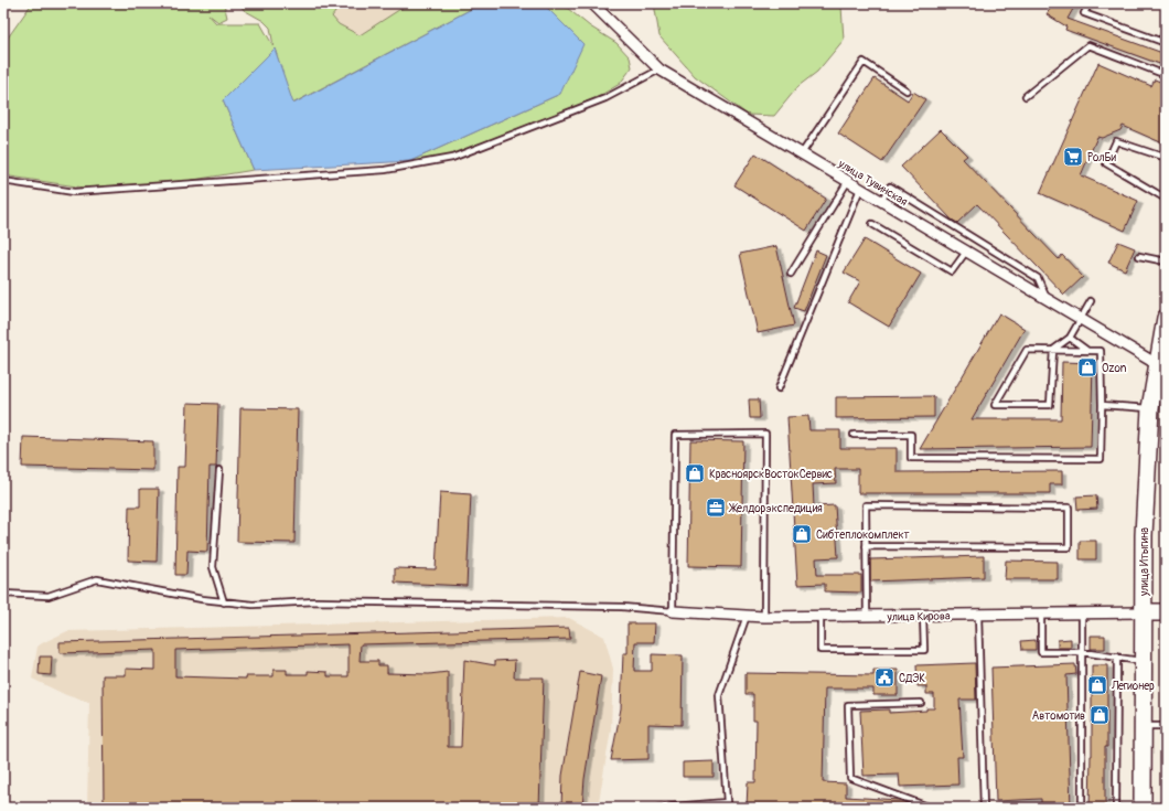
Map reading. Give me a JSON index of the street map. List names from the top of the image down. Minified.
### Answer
{"streets":{"main road":["улица Итыгина","улица Кирова"],"street":["улица Тувинская"]},"crossings":[["улица Тувинская","улица Итыгина"],["улица Итыгина","улица Кирова"]],"places":{"supermarket":["РолБи"],"shop":["Ozon","КрасноярскВостокСервис","Сибтеплокомплект","Легионер","Автомотив"],"office":["Желдорэкспедиция"],"public building":["СДЭК"]}}
